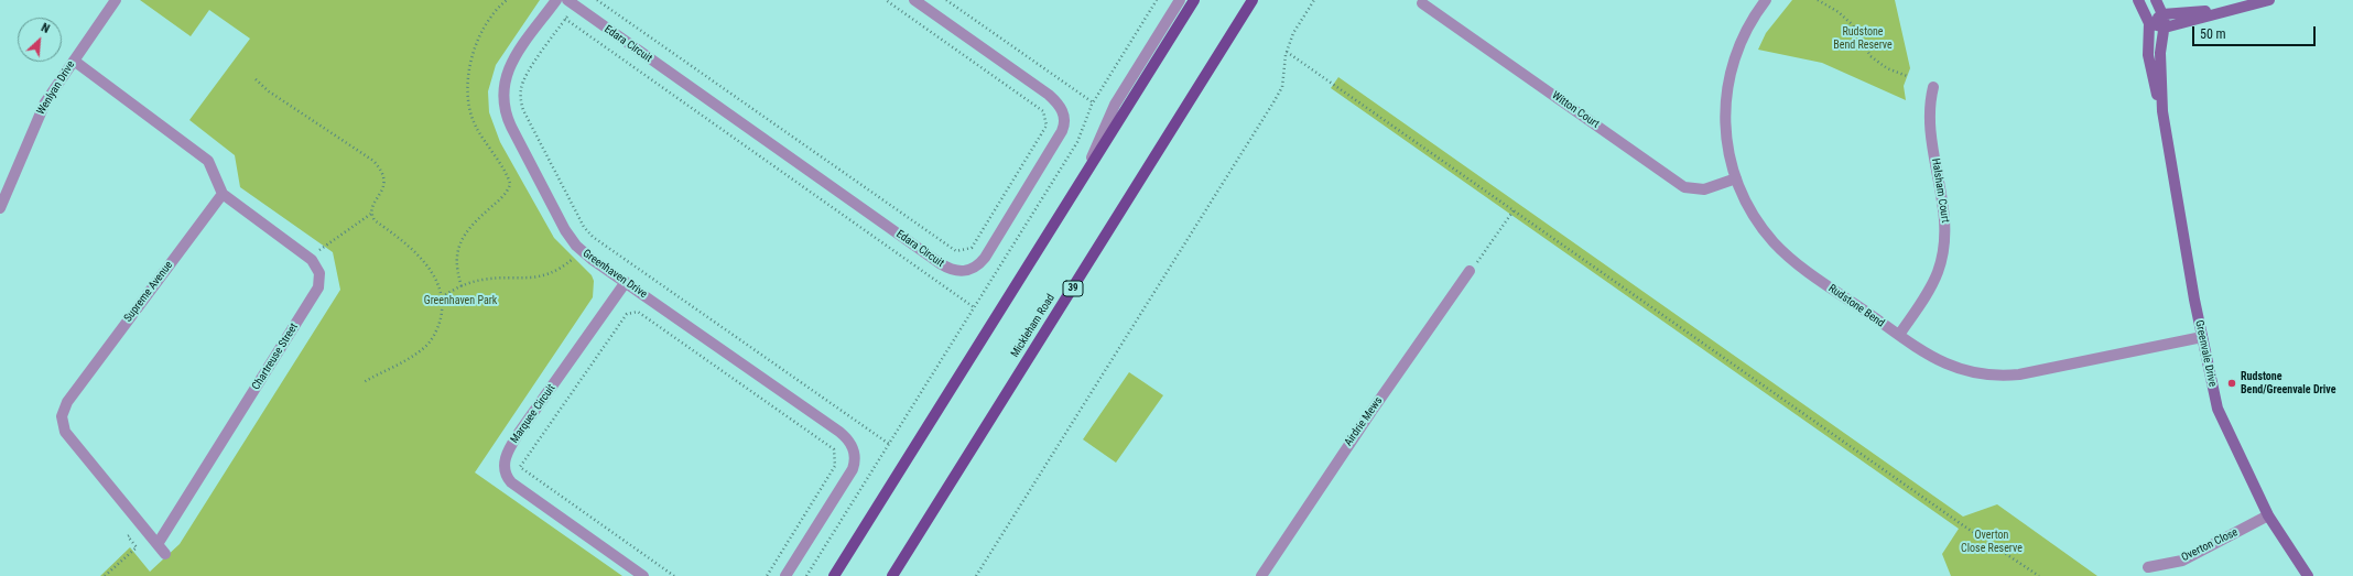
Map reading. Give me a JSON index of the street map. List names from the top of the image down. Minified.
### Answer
{"streets":{"main road":["39","Mickleham Road"],"street":["Edara Circuit","Wenlyan Drive","Witton Court","Halsham Court","Greenhaven Drive","Supreme Avenue","Rudstone Bend","Greenvale Drive","Chartreuse Street","Marquee Circuit","Airdrie Mews","Overton Close"]},"crossings":[["Witton Court","Rudstone Bend"],["Halsham Court","Rudstone Bend"],["Greenhaven Drive","Marquee Circuit"],["Supreme Avenue","Chartreuse Street"],["Rudstone Bend","Greenvale Drive"],["Greenvale Drive","Overton Close"]],"parks":["Rudstone Bend Reserve","Greenhaven Park","Overton Close Reserve"],"places":["Rudstone Bend/Greenvale Drive"],"scale_bar":"50 m","north":"top right"}
